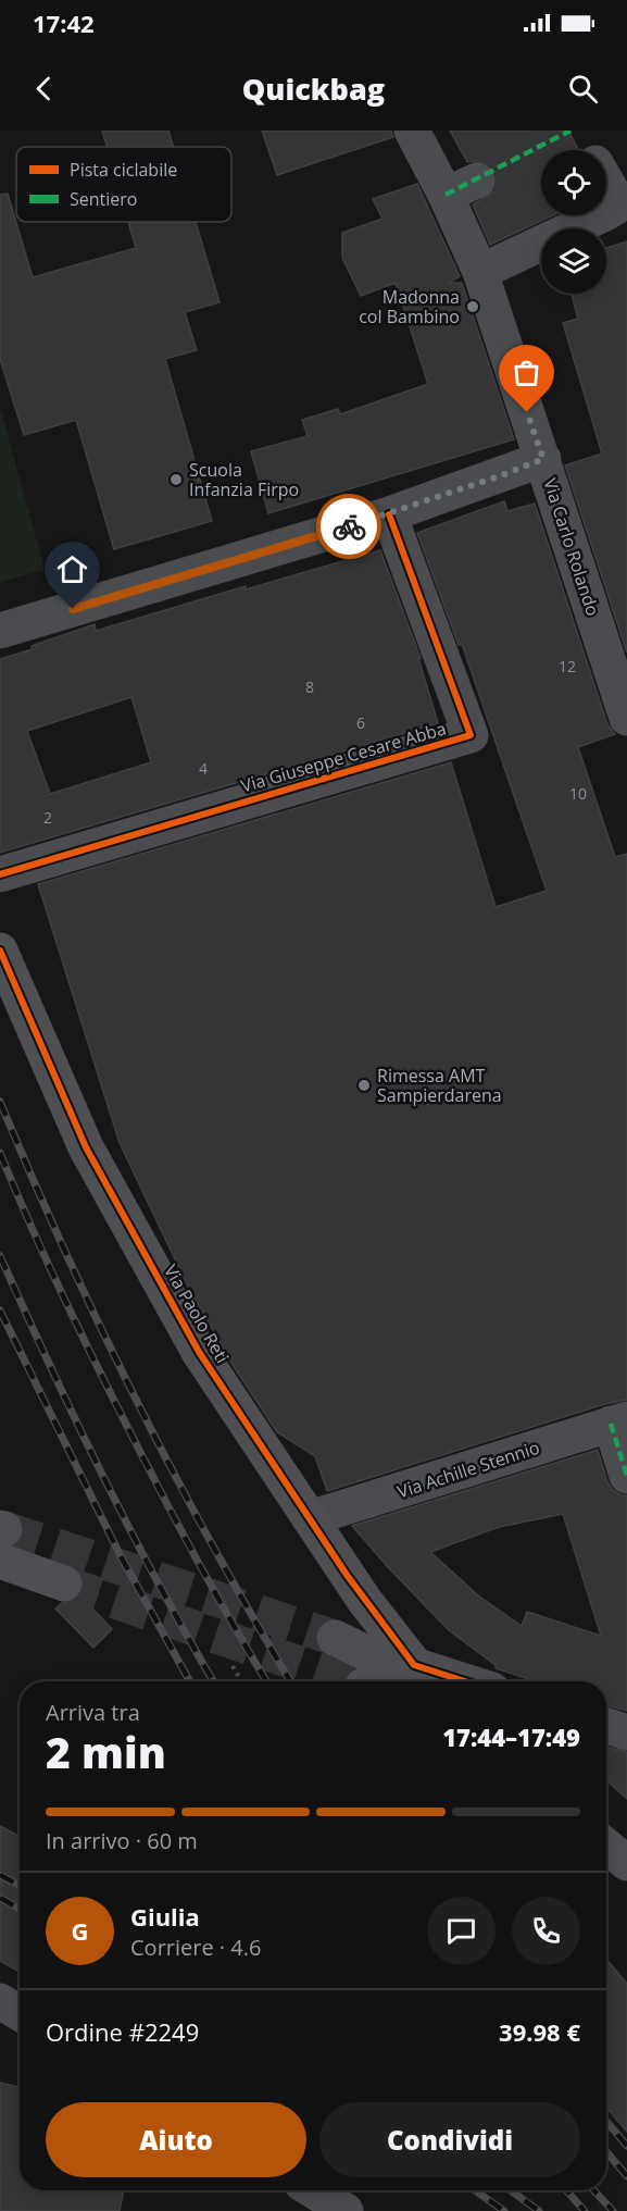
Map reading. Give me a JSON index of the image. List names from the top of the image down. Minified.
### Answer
{"streets":{"main road":["Via Paolo Reti"],"street":["Via Carlo Rolando","Via Giuseppe Cesare Abba","Via Achille Stennio"]},"crossings":[["Via Paolo Reti","Via Achille Stennio"]],"places":["Madonna col Bambino","Scuola Infanzia Firpo","Rimessa AMT Sampierdarena"],"house_numbers":["12","8","6","4","10","2"],"legend":["Pista ciclabile","Sentiero"],"page":{"status":"17:42","header":"Quickbag","heading":["2 min","Arriva tra","17:44–17:49"],"panel":["Giulia","Corriere · 4.6","Ordine #2249","39.98 €"],"bar":"In arrivo · 60 m","round":"G","buttons":["Aiuto","Condividi"]}}
